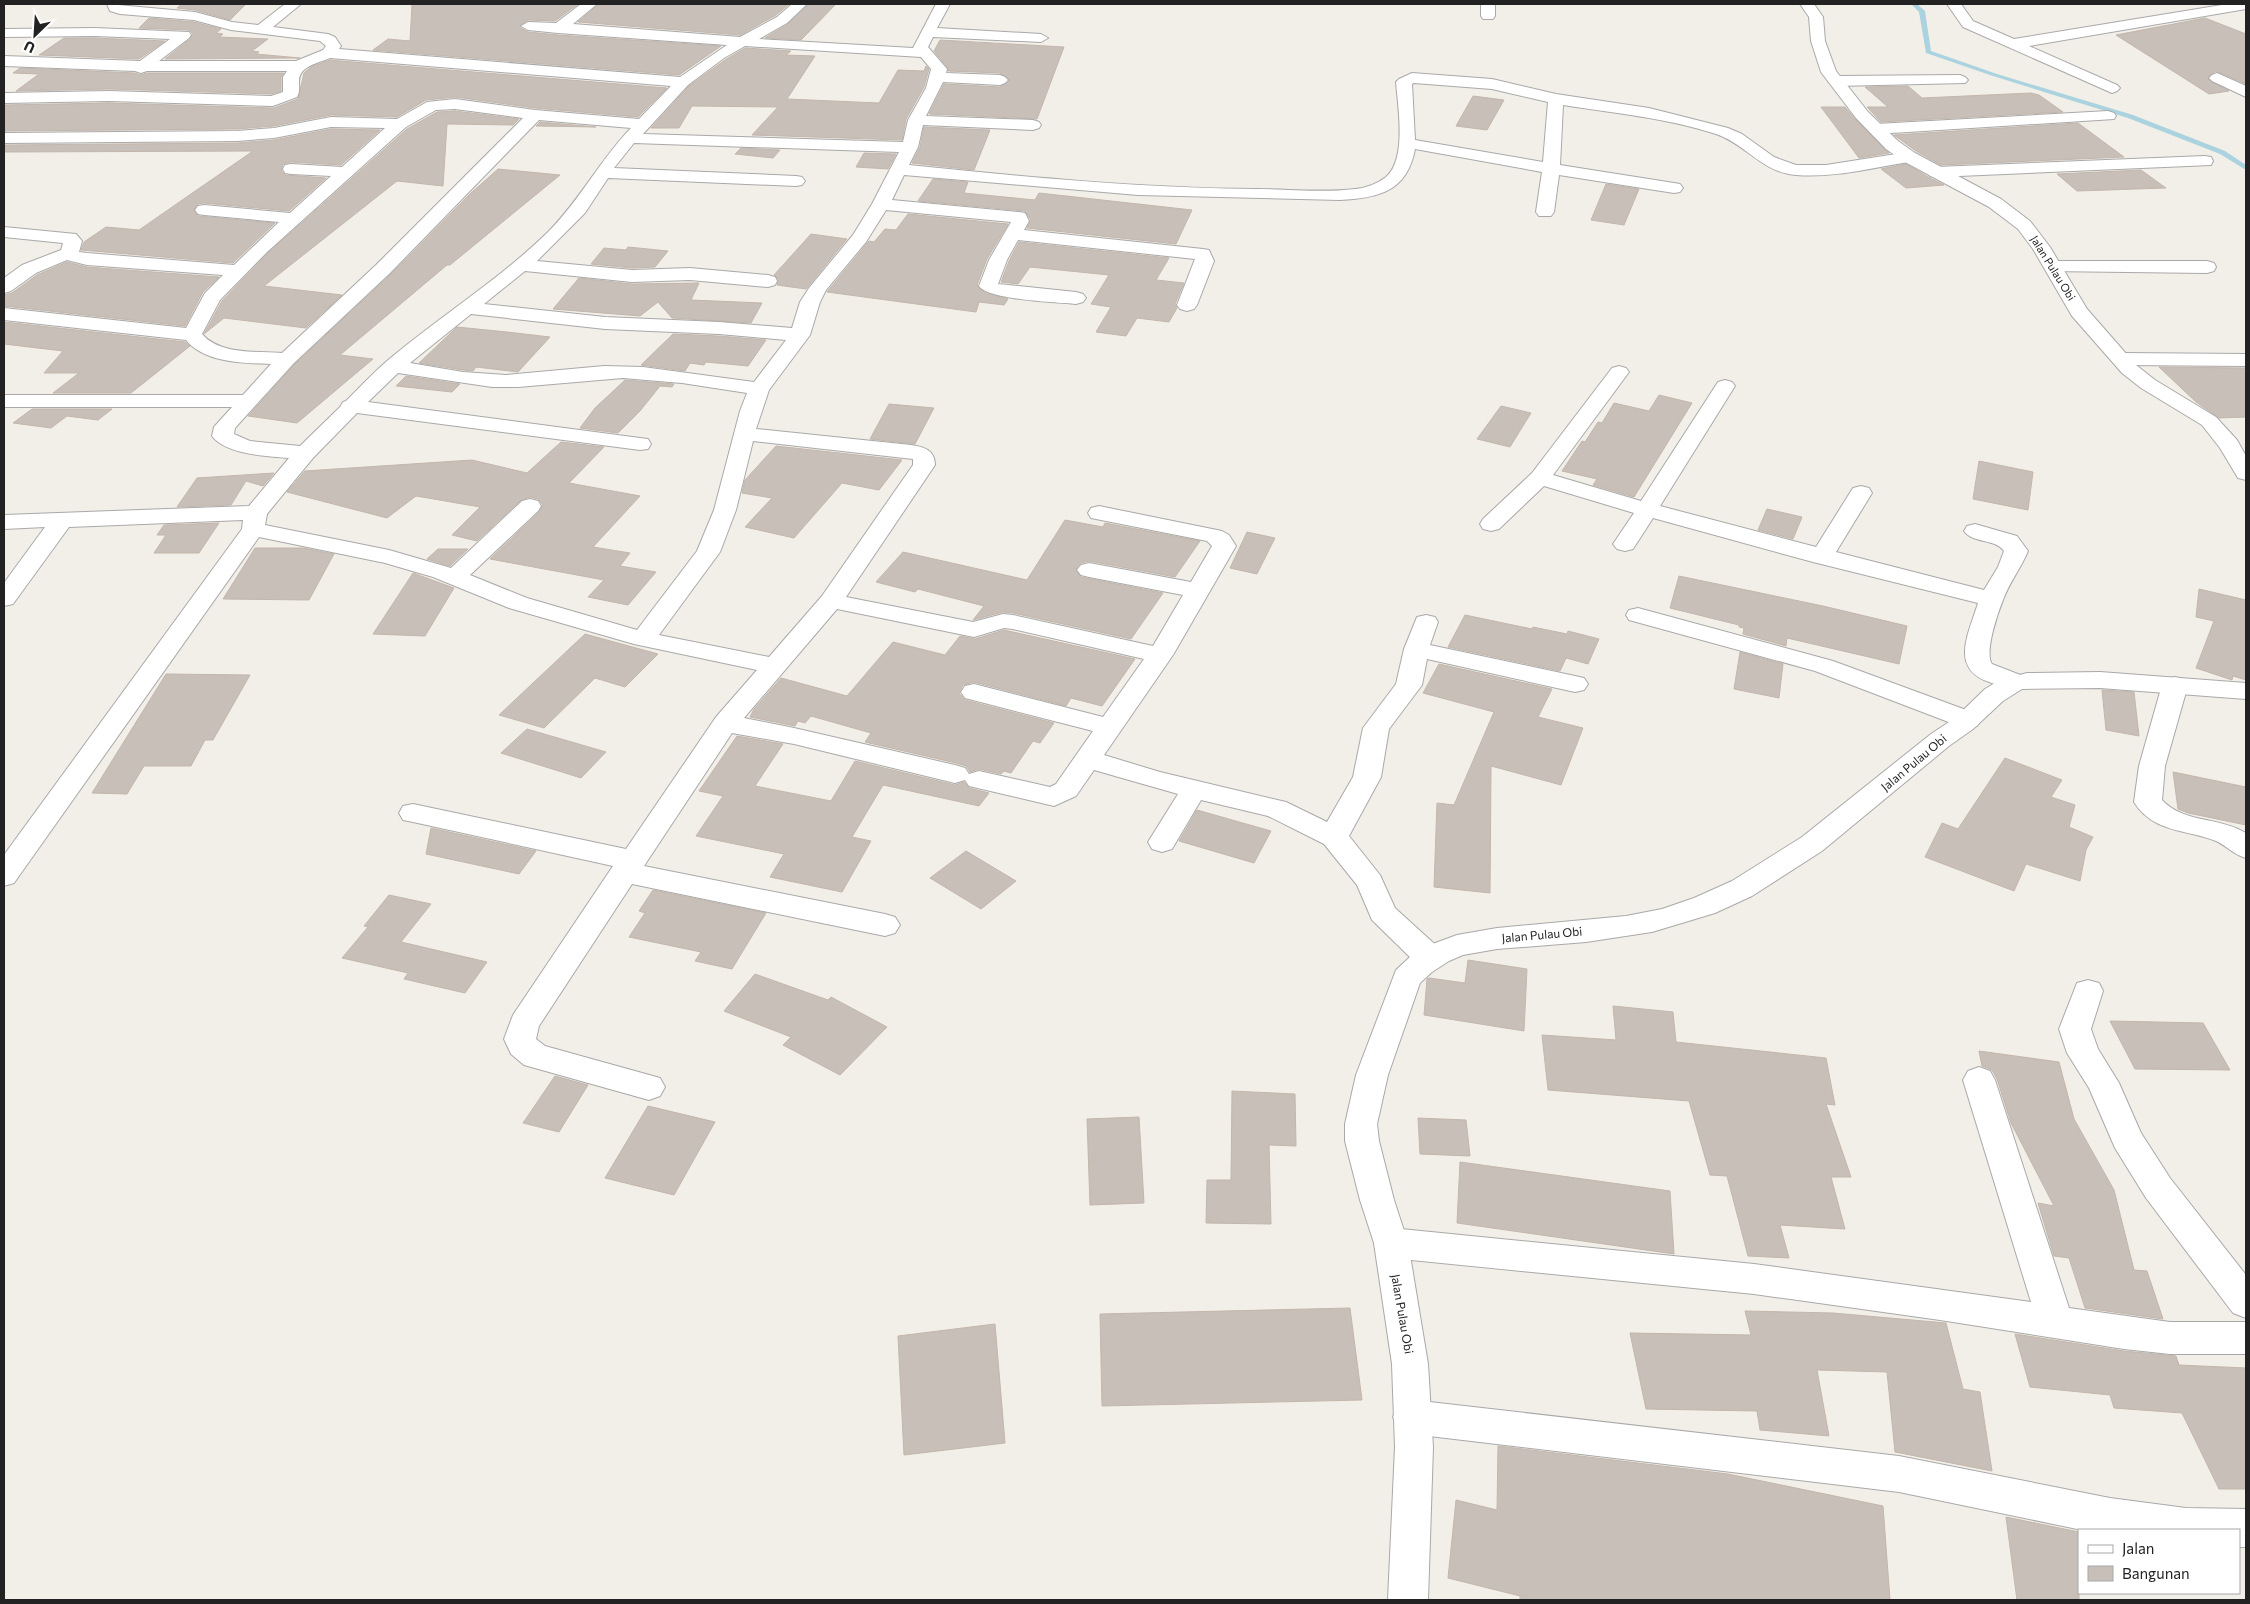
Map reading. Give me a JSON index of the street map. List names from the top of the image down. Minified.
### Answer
{"streets":{"street":["Jalan Pulau Obi"]},"legend":["Jalan","Bangunan"],"north":"bottom left"}
